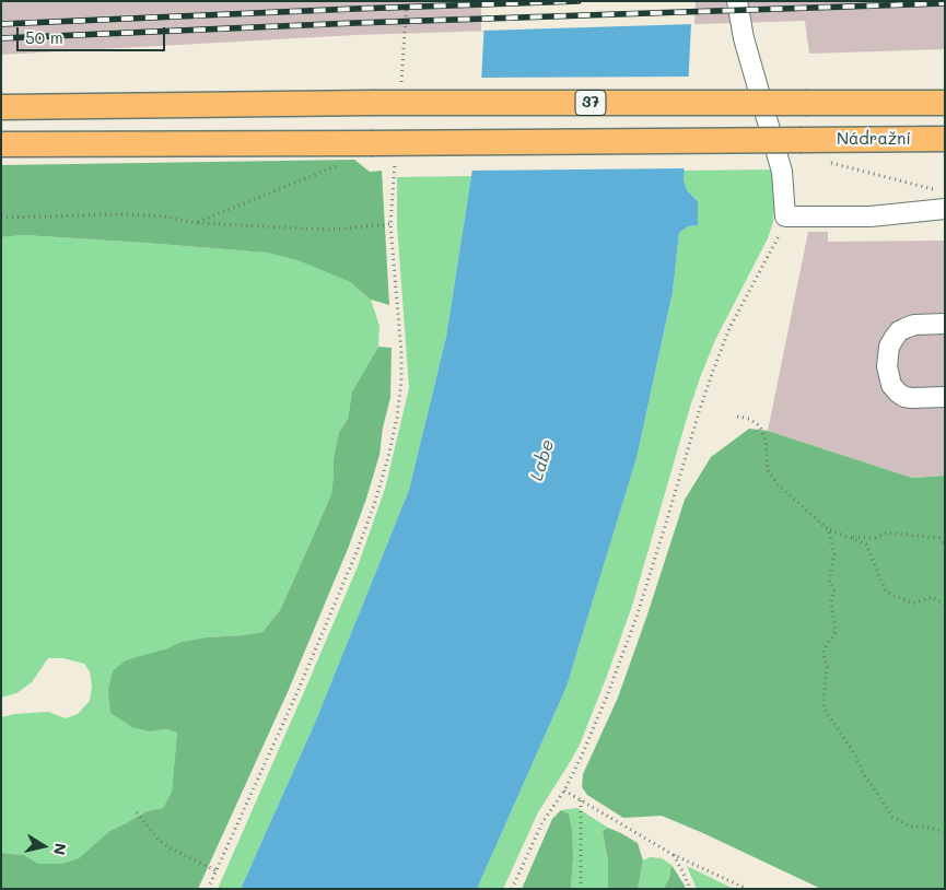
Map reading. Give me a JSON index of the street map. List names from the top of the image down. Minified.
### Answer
{"streets":{"main road":["37","Nádražní"]},"water":["Labe"],"scale_bar":"50 m","north":"right"}
